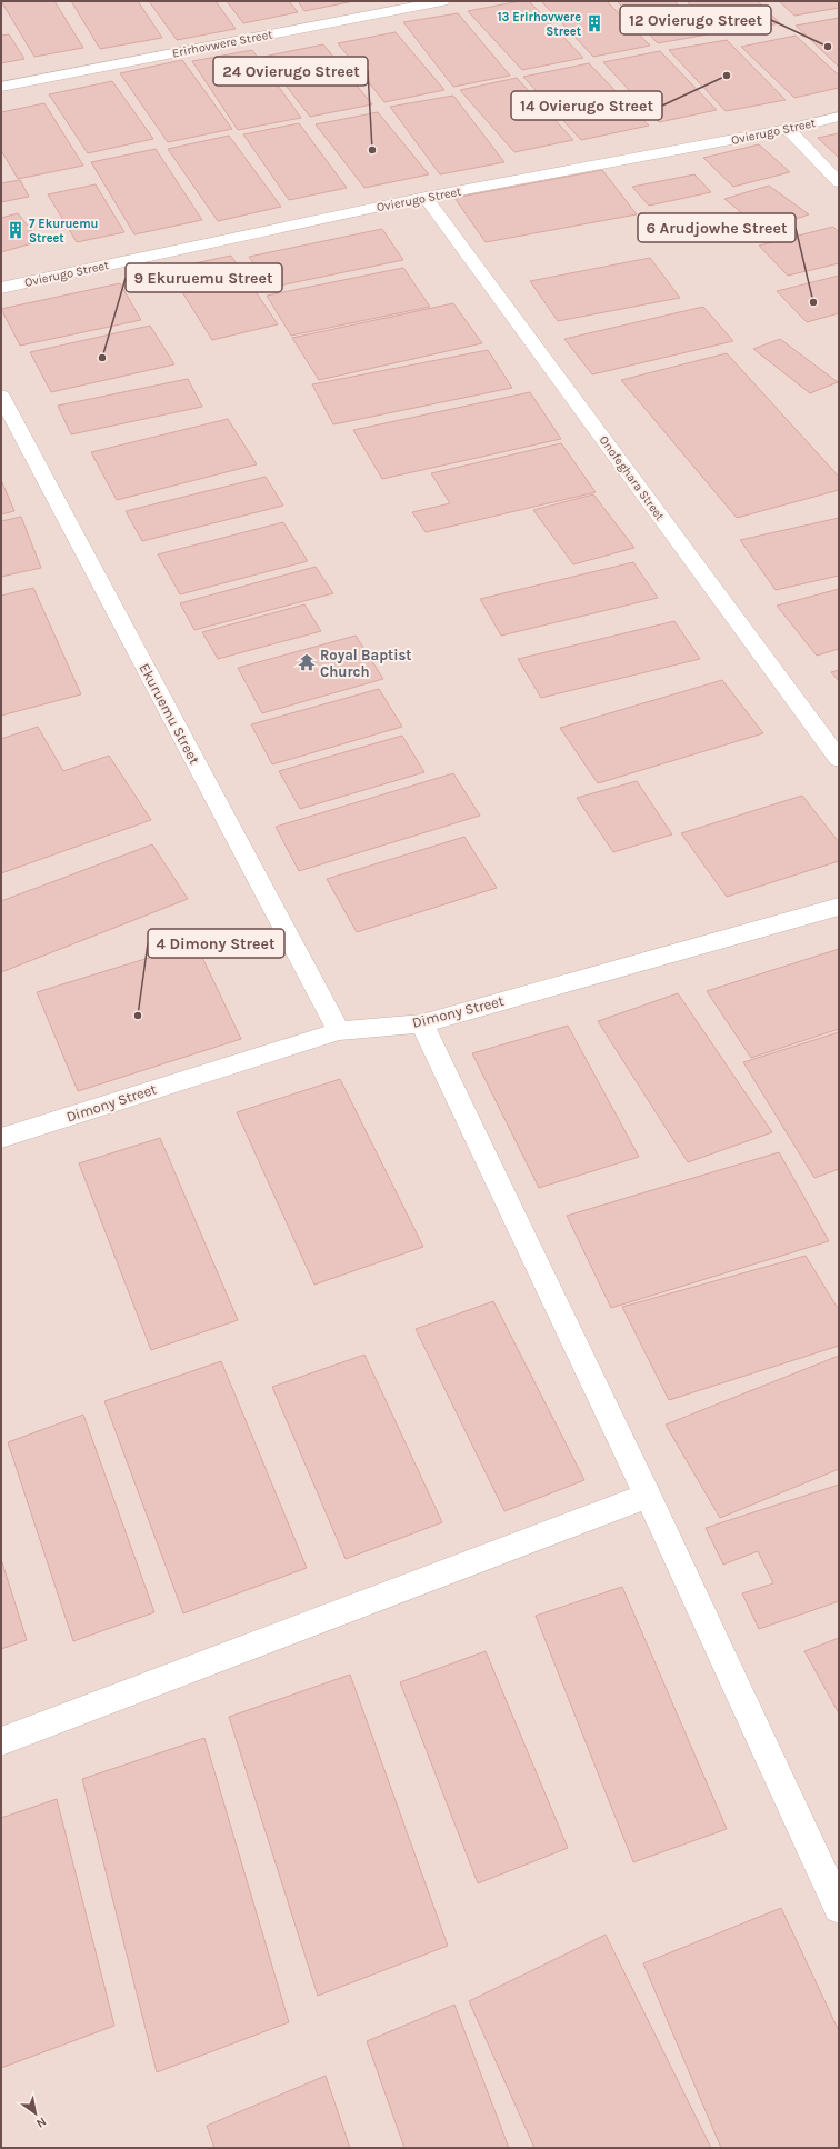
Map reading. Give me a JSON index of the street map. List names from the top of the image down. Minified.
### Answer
{"streets":{"street":["Erirhovwere Street","Ovierugo Street","Onofeghara Street","Ekuruemu Street","Dimony Street"]},"crossings":[["Ovierugo Street","Onofeghara Street"],["Ekuruemu Street","Dimony Street"]],"places":{"building":["13 Erirhovwere Street","7 Ekuruemu Street"],"other":["12 Ovierugo Street","14 Ovierugo Street","24 Ovierugo Street","6 Arudjowhe Street","9 Ekuruemu Street","4 Dimony Street"],"temple":["Royal Baptist Church"]},"north":"bottom right"}
